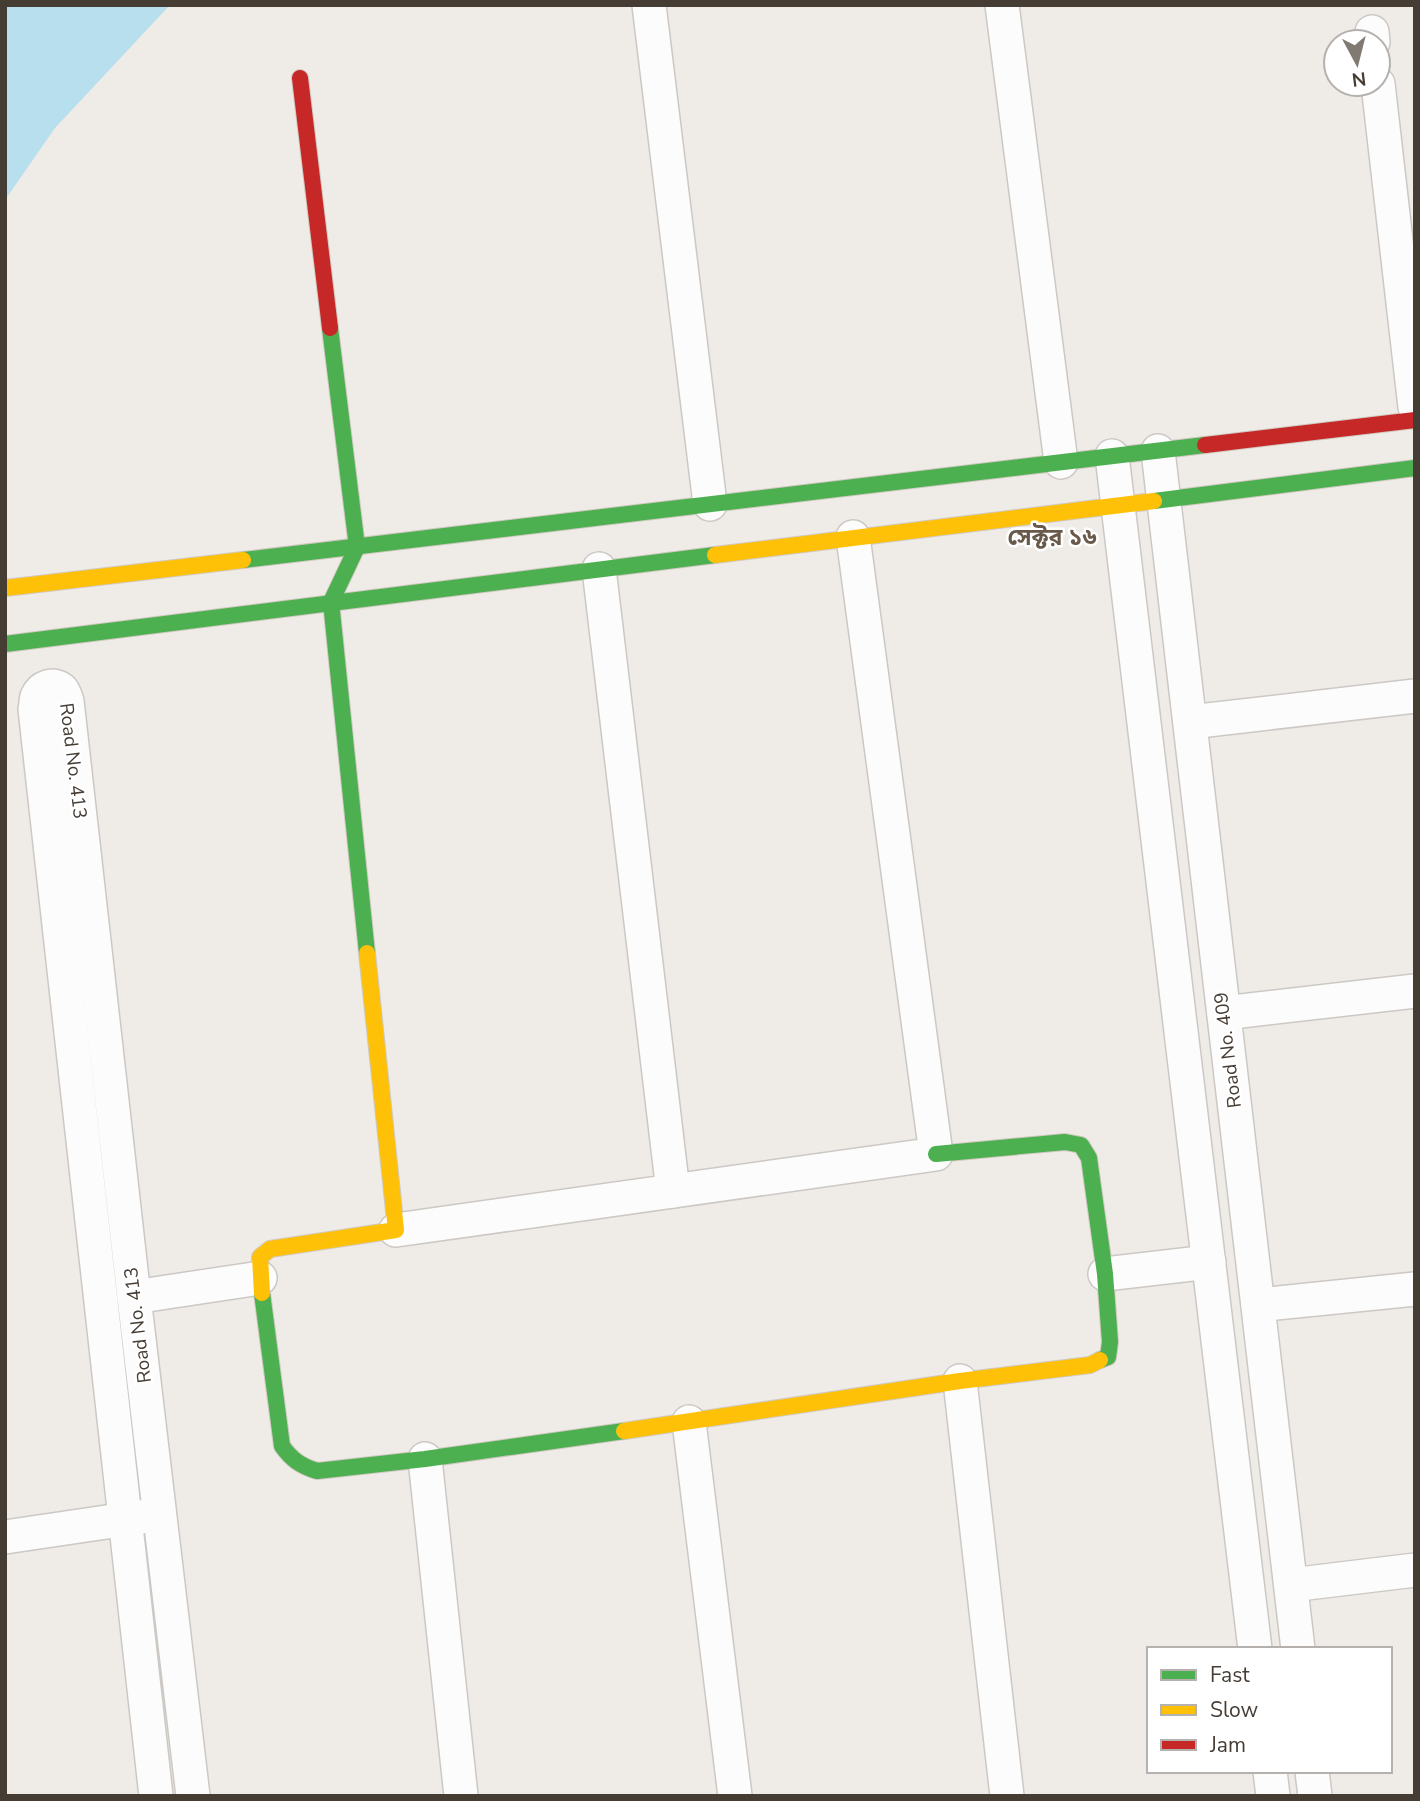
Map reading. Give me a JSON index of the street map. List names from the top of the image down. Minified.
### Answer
{"streets":{"street":["Road No. 413","Road No. 409"]},"districts":["সেক্টর ১৬"],"legend":["Fast","Slow","Jam"],"north":"bottom"}
